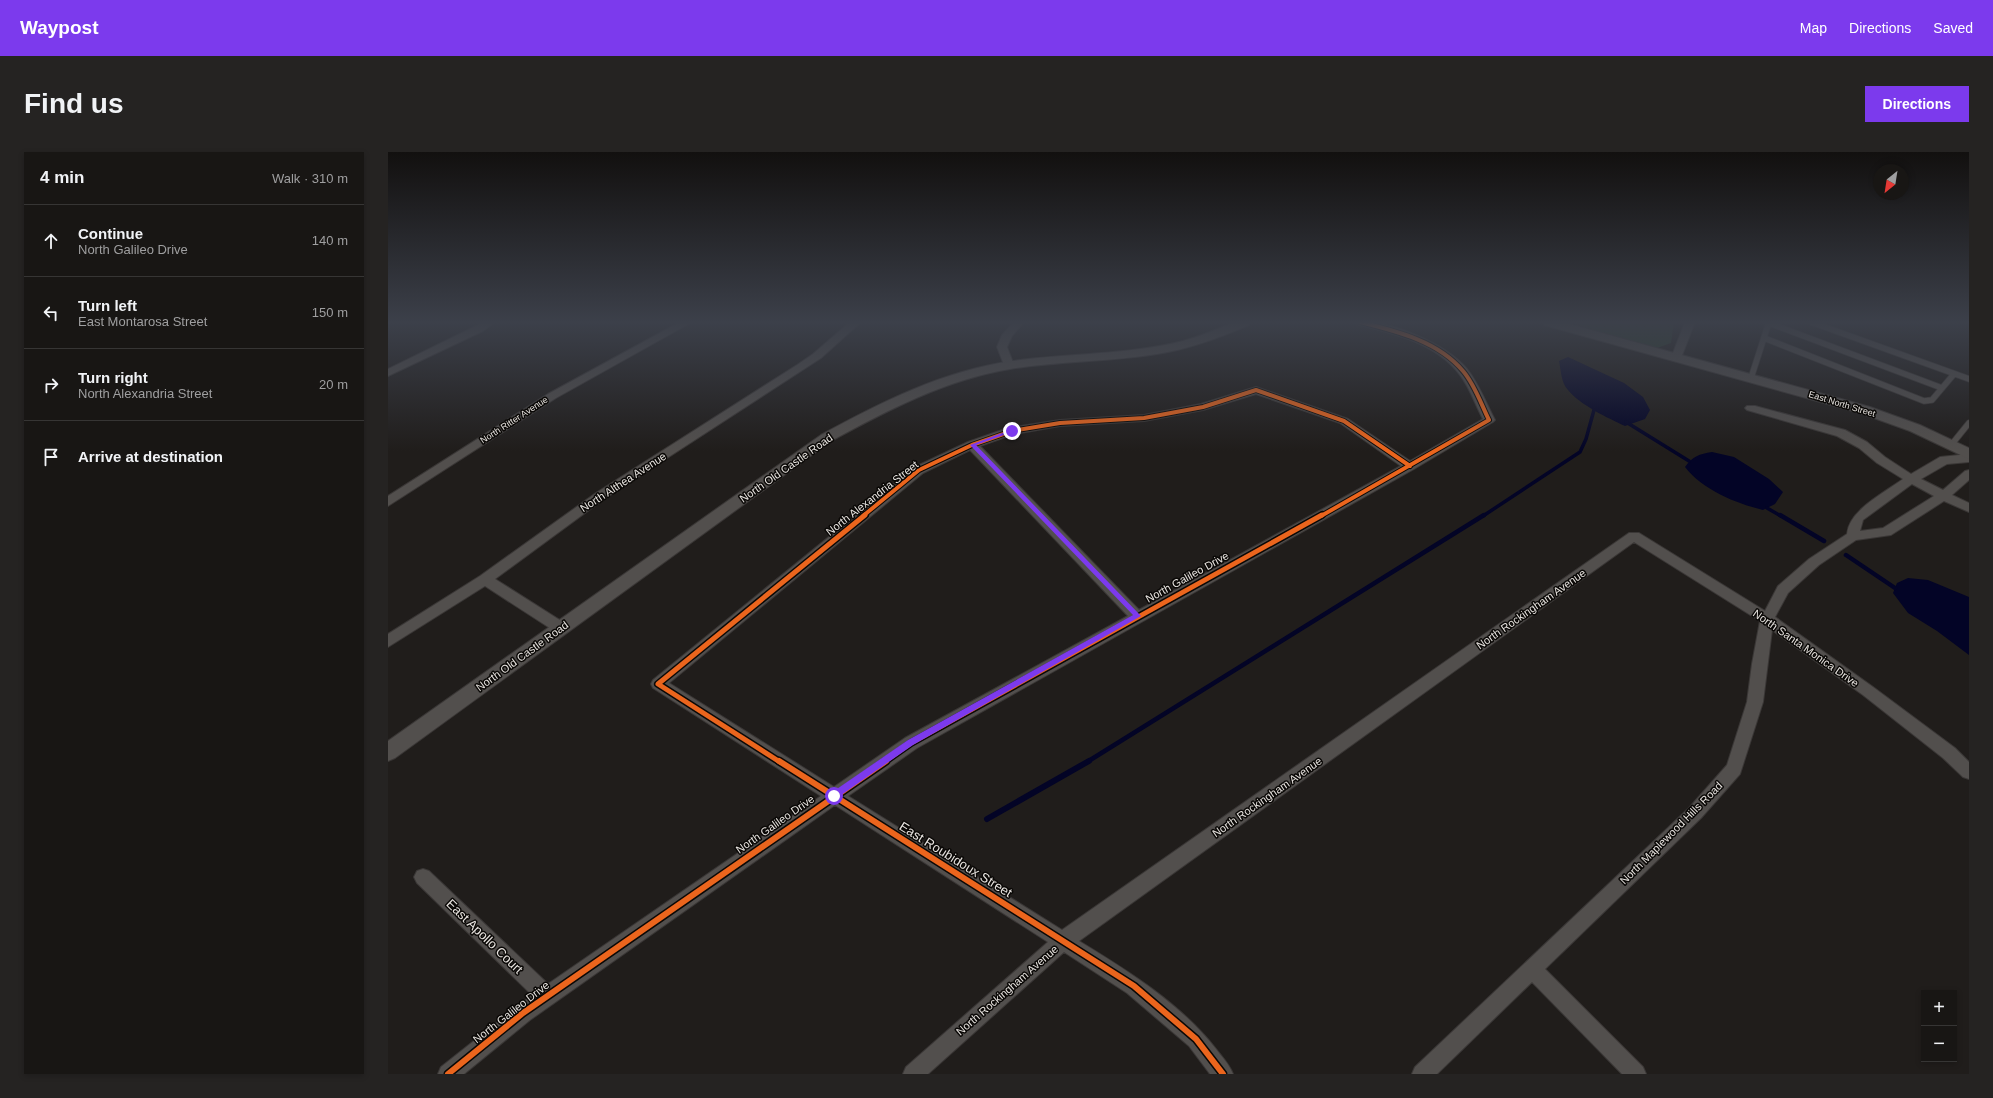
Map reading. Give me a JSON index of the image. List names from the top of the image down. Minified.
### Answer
{"streets":{"street":["East North Street","North Ritter Avenue","North Old Castle Road","North Althea Avenue","North Alexandria Street","North Galileo Drive","North Rockingham Avenue","North Santa Monica Drive","North Maplewood Hills Road","East Roubidoux Street","East Apollo Court"]},"crossings":[["North Alexandria Street","North Galileo Drive"],["North Alexandria Street","East Roubidoux Street"],["North Galileo Drive","East Roubidoux Street"],["North Galileo Drive","East Apollo Court"],["North Rockingham Avenue","North Santa Monica Drive"],["North Rockingham Avenue","East Roubidoux Street"],["North Santa Monica Drive","North Maplewood Hills Road"]],"north":"bottom left","page":{"header":"Waypost","nav":["Map","Directions","Saved"],"buttons":"Directions","title":"Find us","heading":["4 min","Walk · 310 m"],"list":[["Continue","North Galileo Drive","140 m"],["Turn left","East Montarosa Street","150 m"],["Turn right","North Alexandria Street","20 m"],"Arrive at destination"],"map_buttons":["+","−"]}}
